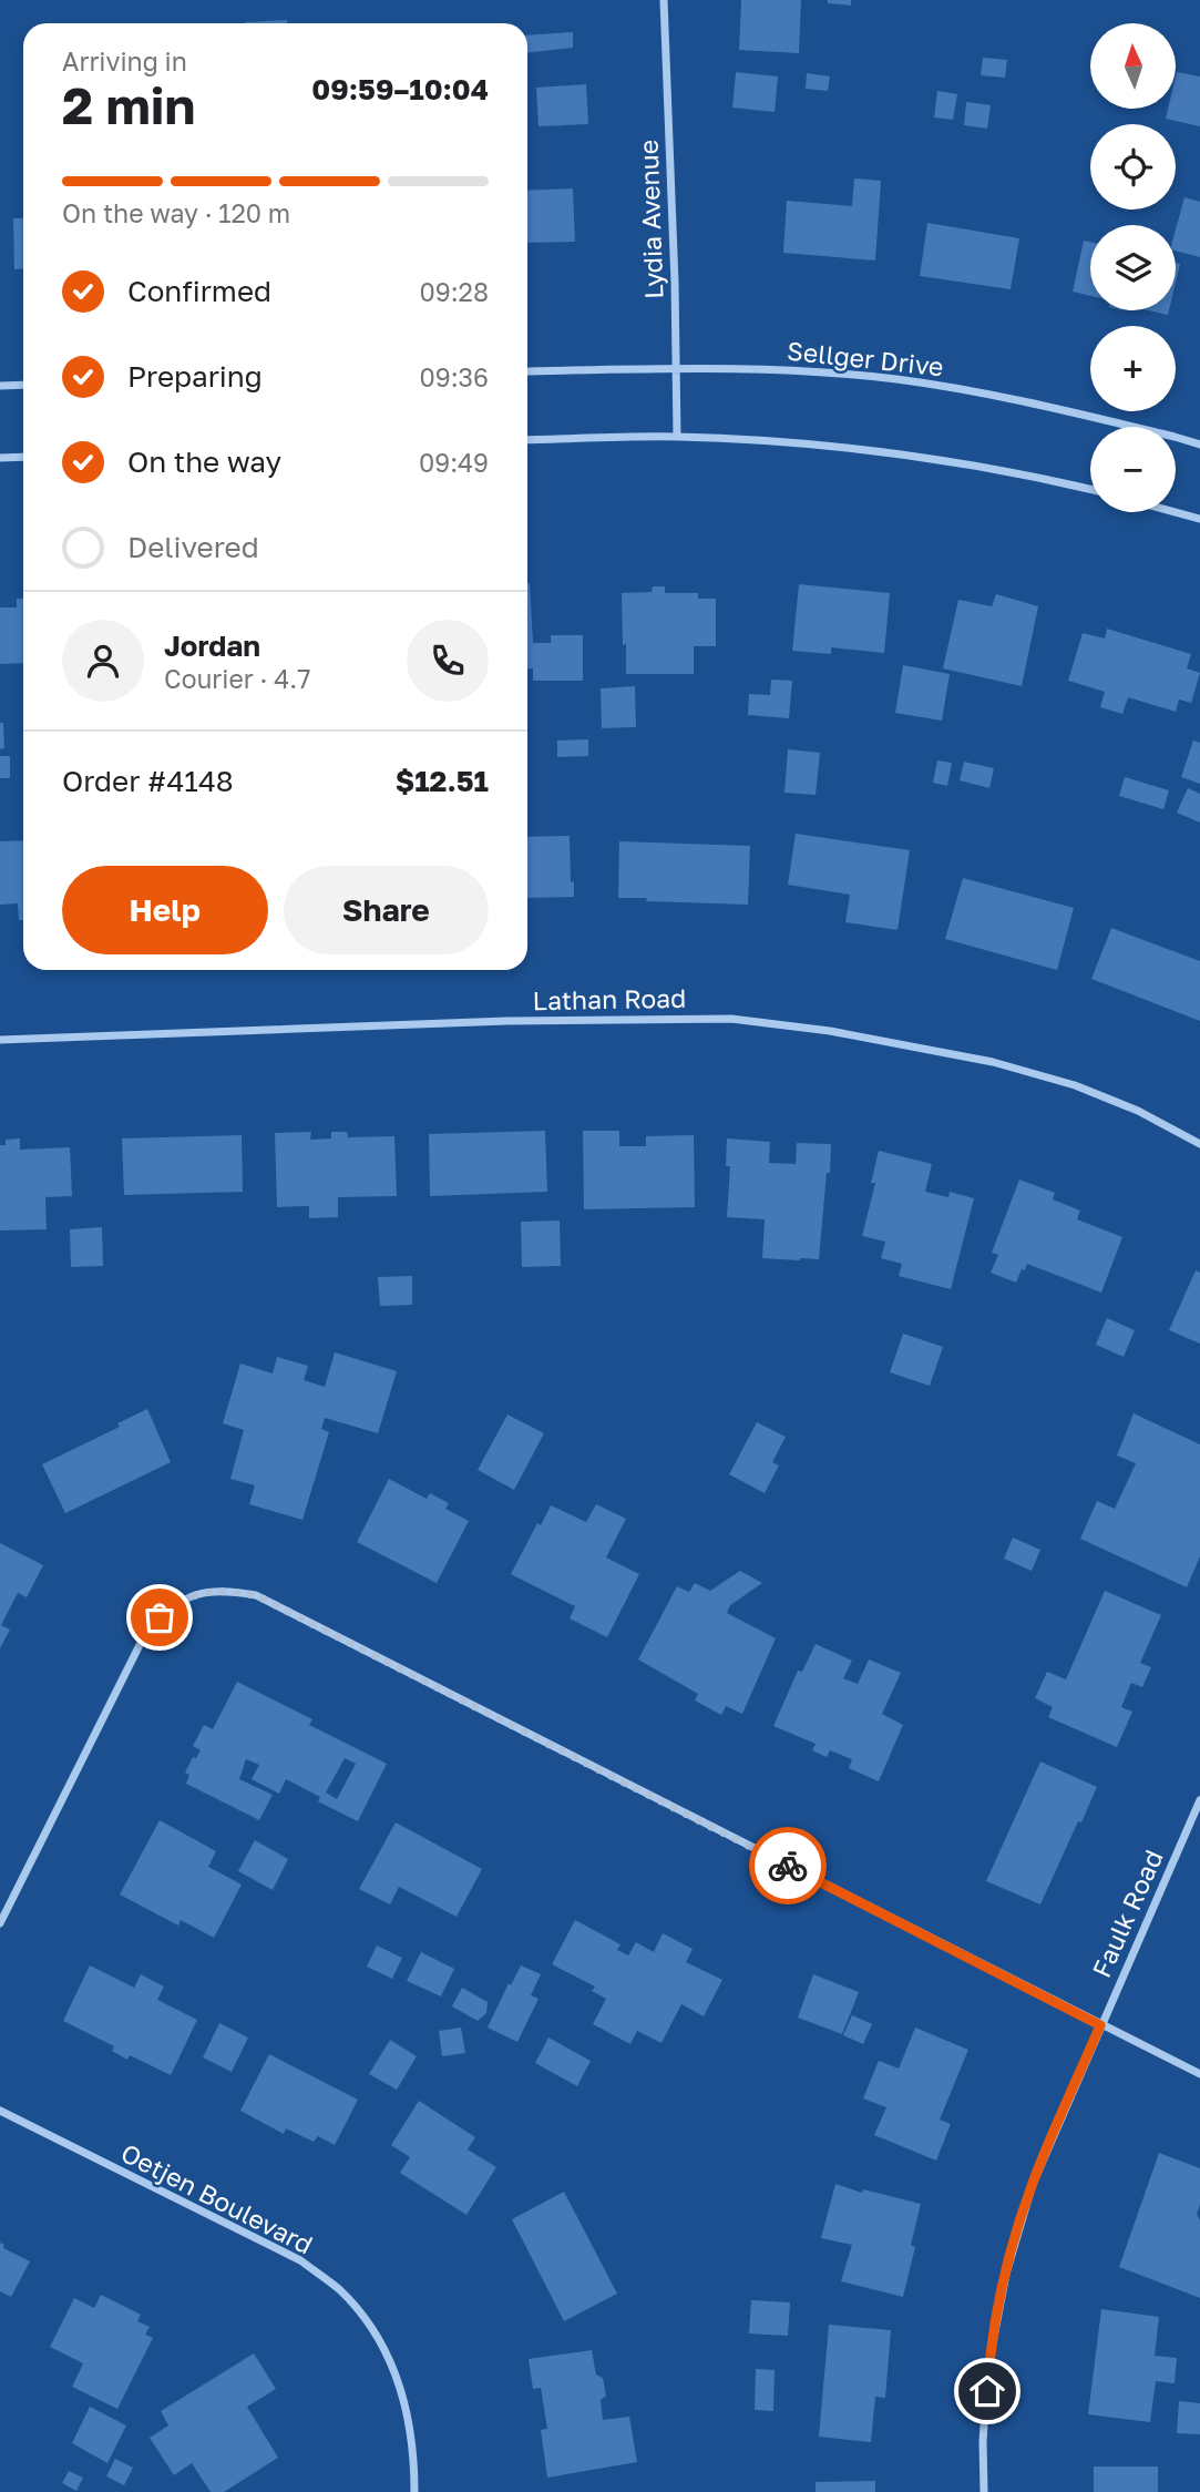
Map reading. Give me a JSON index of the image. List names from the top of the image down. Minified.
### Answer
{"streets":{"street":["Lydia Avenue","Sellger Drive","Lathan Road","Faulk Road","Oetjen Boulevard"]},"crossings":[["Lydia Avenue","Sellger Drive"]],"north":"top","page":{"map_buttons":["+","−"],"heading":["2 min","Arriving in","09:59–10:04"],"panel":["Jordan","Courier · 4.7","Order #4148","$12.51"],"bar":"On the way · 120 m","list":[["Confirmed","09:28"],["Preparing","09:36"],["On the way","09:49"],"Delivered"],"buttons":["Help","Share"]}}
